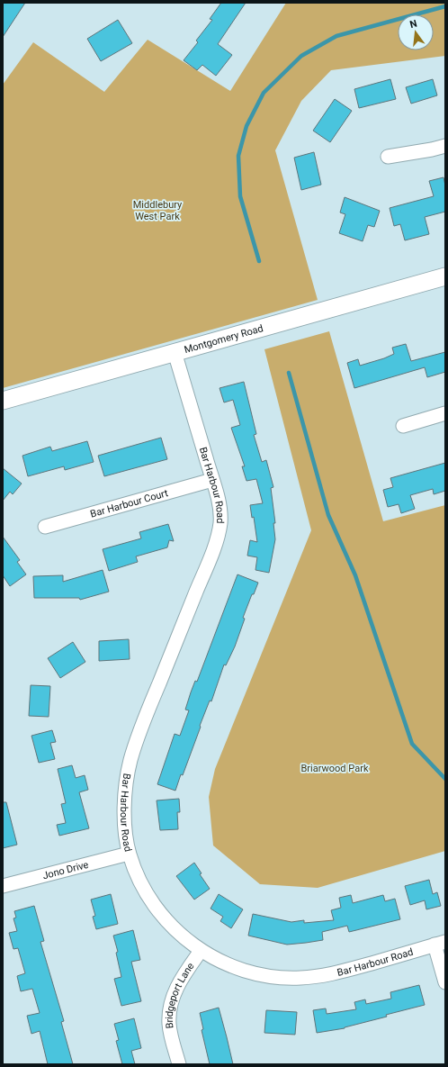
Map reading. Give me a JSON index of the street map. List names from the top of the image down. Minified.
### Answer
{"streets":{"street":["Montgomery Road","Bar Harbour Road","Bar Harbour Court","Jono Drive","Bridgeport Lane"]},"crossings":[["Montgomery Road","Bar Harbour Road"],["Bar Harbour Road","Bar Harbour Court"],["Bar Harbour Road","Jono Drive"],["Bar Harbour Road","Bridgeport Lane"]],"parks":["Middlebury West Park","Briarwood Park"],"north":"top"}
